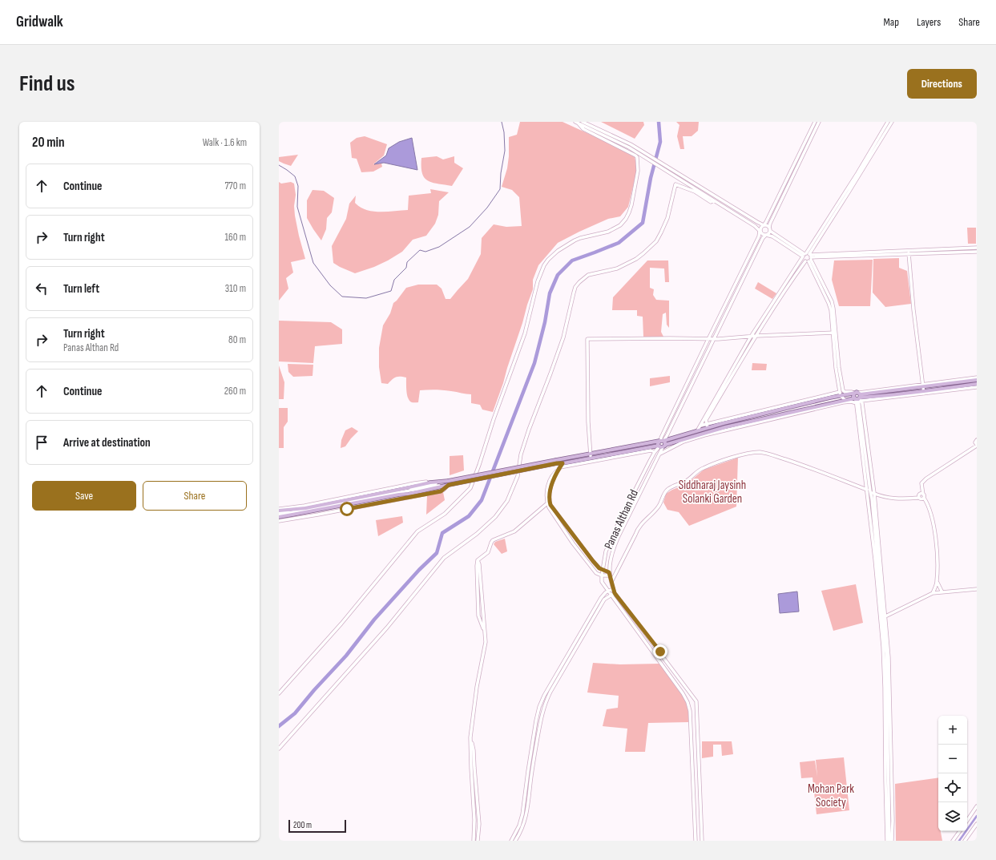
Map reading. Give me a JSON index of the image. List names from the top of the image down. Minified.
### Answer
{"streets":{"street":["Panas Althan Rd"]},"parks":["Siddharaj Jaysinh Solanki Garden","Mohan Park Society"],"scale_bar":"200 m","page":{"header":"Gridwalk","nav":["Map","Layers","Share"],"buttons":["Directions",["Save","Share"]],"title":"Find us","heading":["20 min","Walk · 1.6 km"],"list":[["Continue","770 m"],["Turn right","160 m"],["Turn left","310 m"],["Turn right","Panas Althan Rd","80 m"],["Continue","260 m"],"Arrive at destination"],"map_buttons":["+","−"],"scale":"200 m"}}
